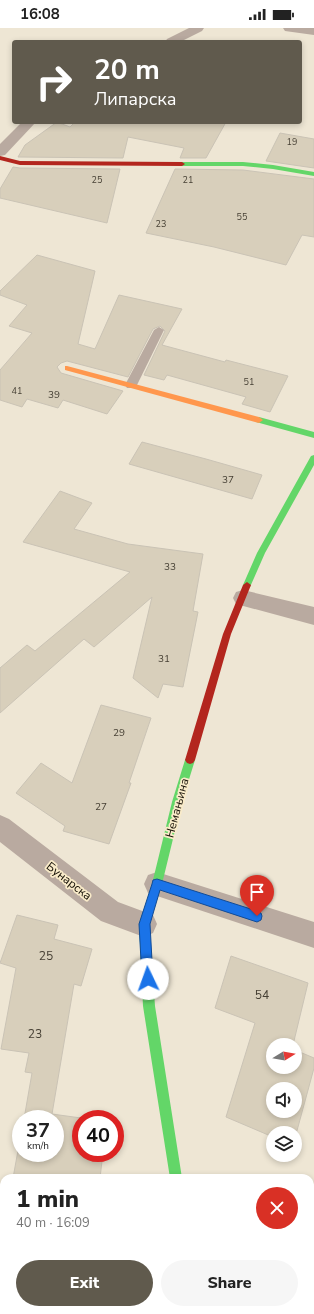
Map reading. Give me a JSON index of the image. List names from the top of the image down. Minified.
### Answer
{"streets":{"street":["Немањина","Бунарска"]},"crossings":[["Немањина","Бунарска"]],"house_numbers":["19","25","21","55","23","51","41","39","37","33","31","29","27","25","54","23"],"north":"right","page":{"status":"16:08","turn":["20 m","Липарска"],"speed":"37 km/h","limit":"40","heading":["1 min","40 m · 16:09"],"buttons":["Exit","Share"]}}
